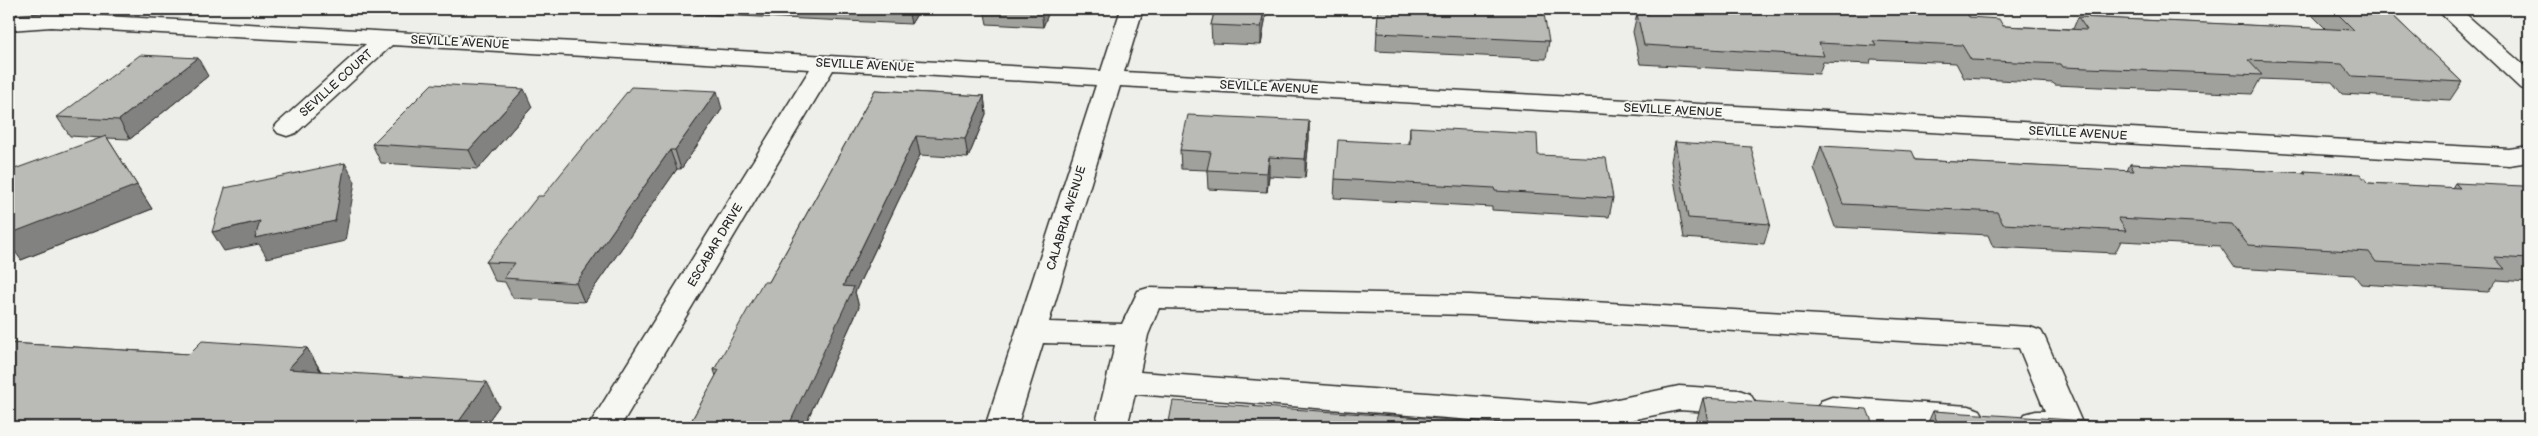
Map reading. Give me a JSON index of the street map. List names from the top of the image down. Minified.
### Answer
{"streets":{"street":["SEVILLE AVENUE","SEVILLE COURT","CALABRIA AVENUE","ESCABAR DRIVE"]},"crossings":[["SEVILLE AVENUE","SEVILLE COURT"],["SEVILLE AVENUE","CALABRIA AVENUE"],["SEVILLE AVENUE","ESCABAR DRIVE"]]}
